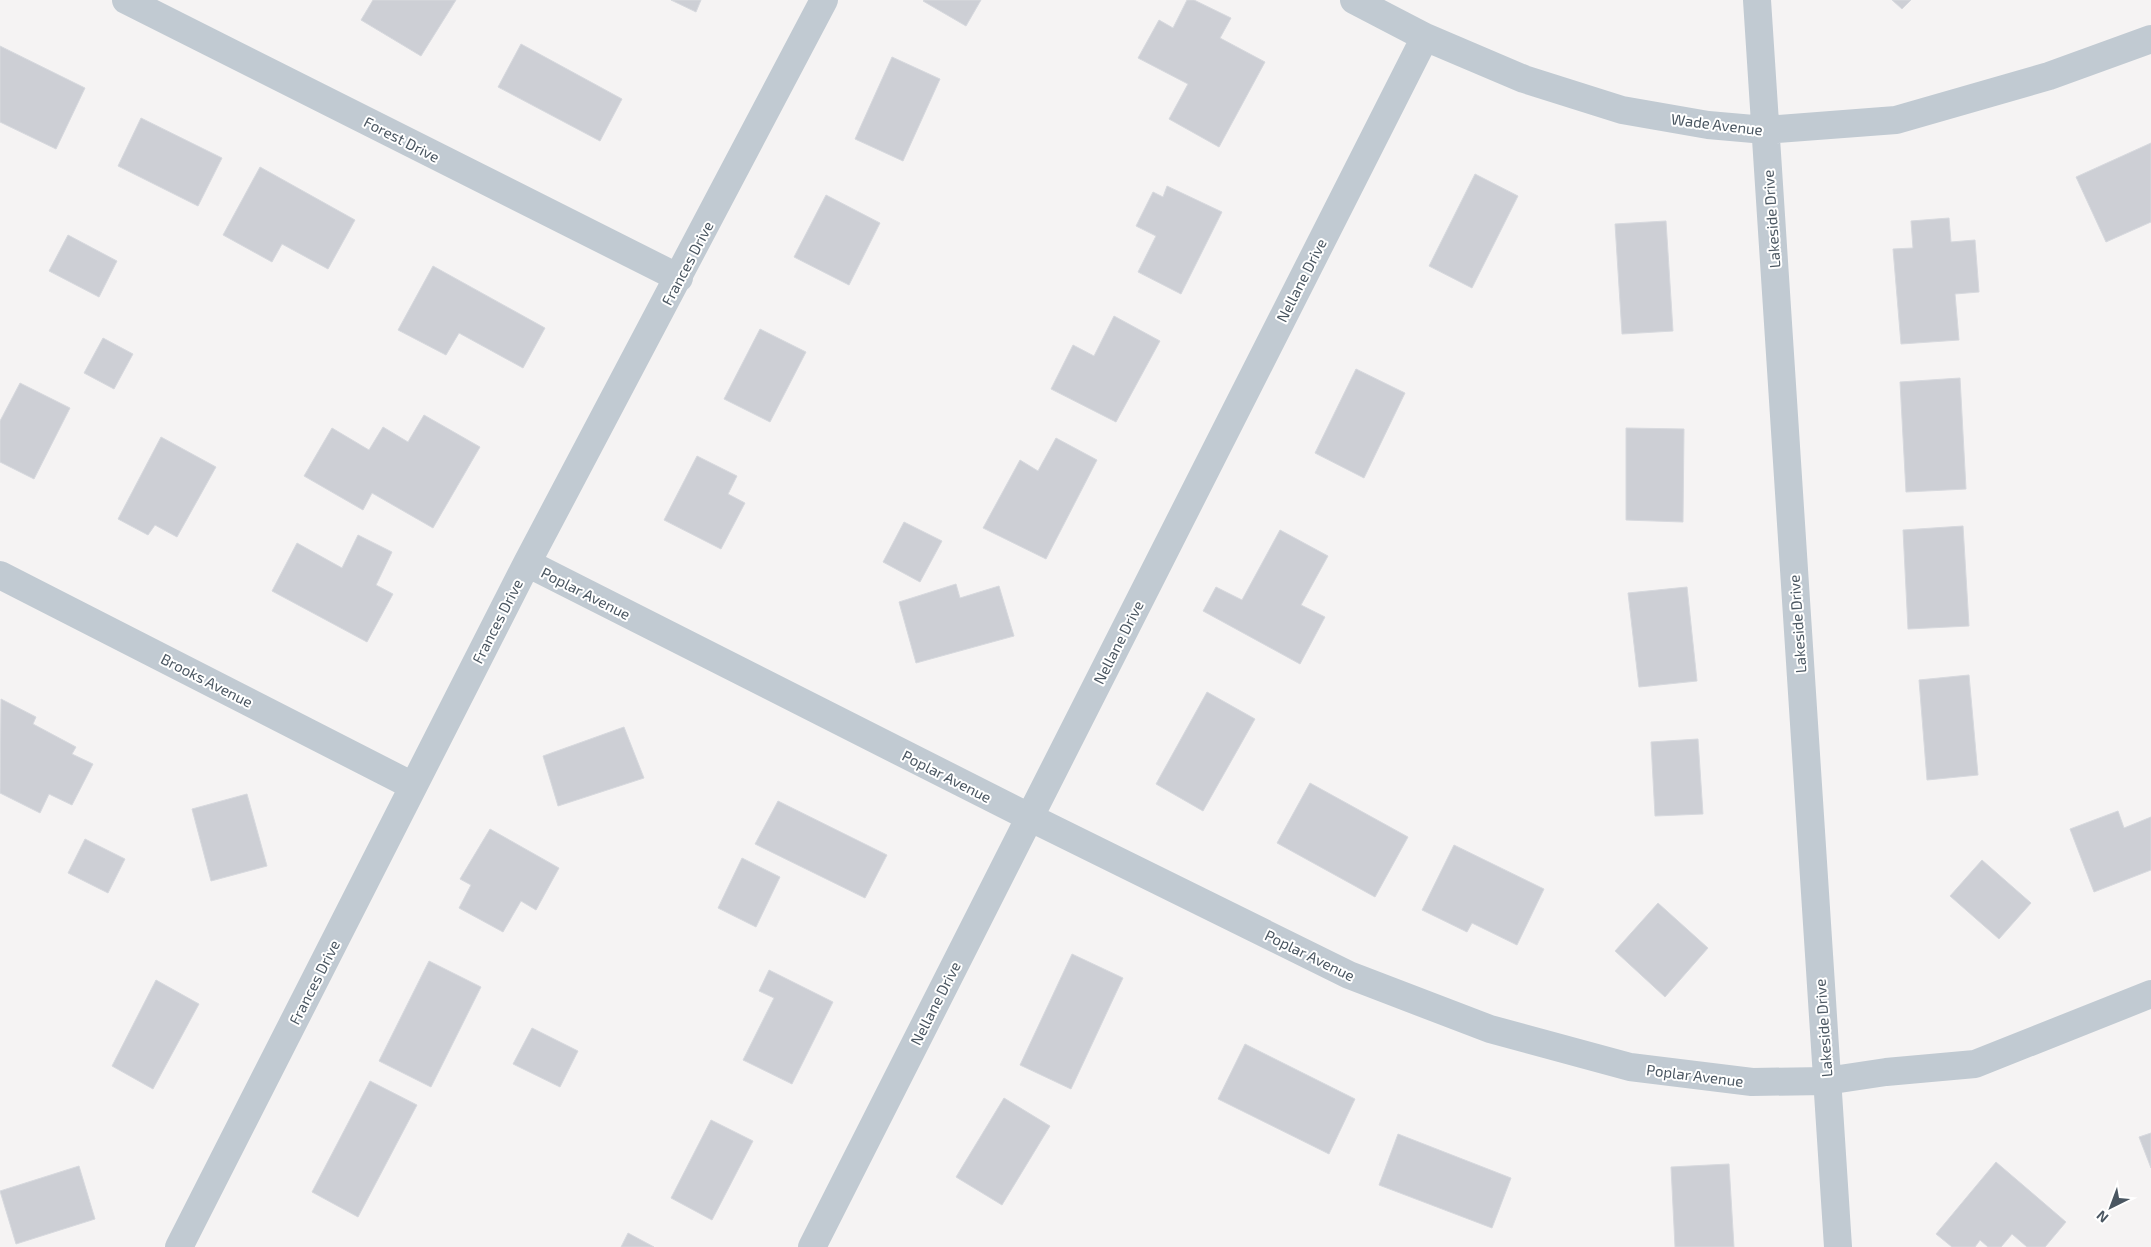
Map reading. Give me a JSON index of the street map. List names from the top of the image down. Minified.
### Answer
{"streets":{"street":["Wade Avenue","Forest Drive","Lakeside Drive","Frances Drive","Nellane Drive","Poplar Avenue","Brooks Avenue"]},"crossings":[["Wade Avenue","Lakeside Drive"],["Wade Avenue","Nellane Drive"],["Forest Drive","Frances Drive"],["Lakeside Drive","Poplar Avenue"],["Frances Drive","Poplar Avenue"],["Frances Drive","Brooks Avenue"],["Nellane Drive","Poplar Avenue"]],"north":"bottom left"}
